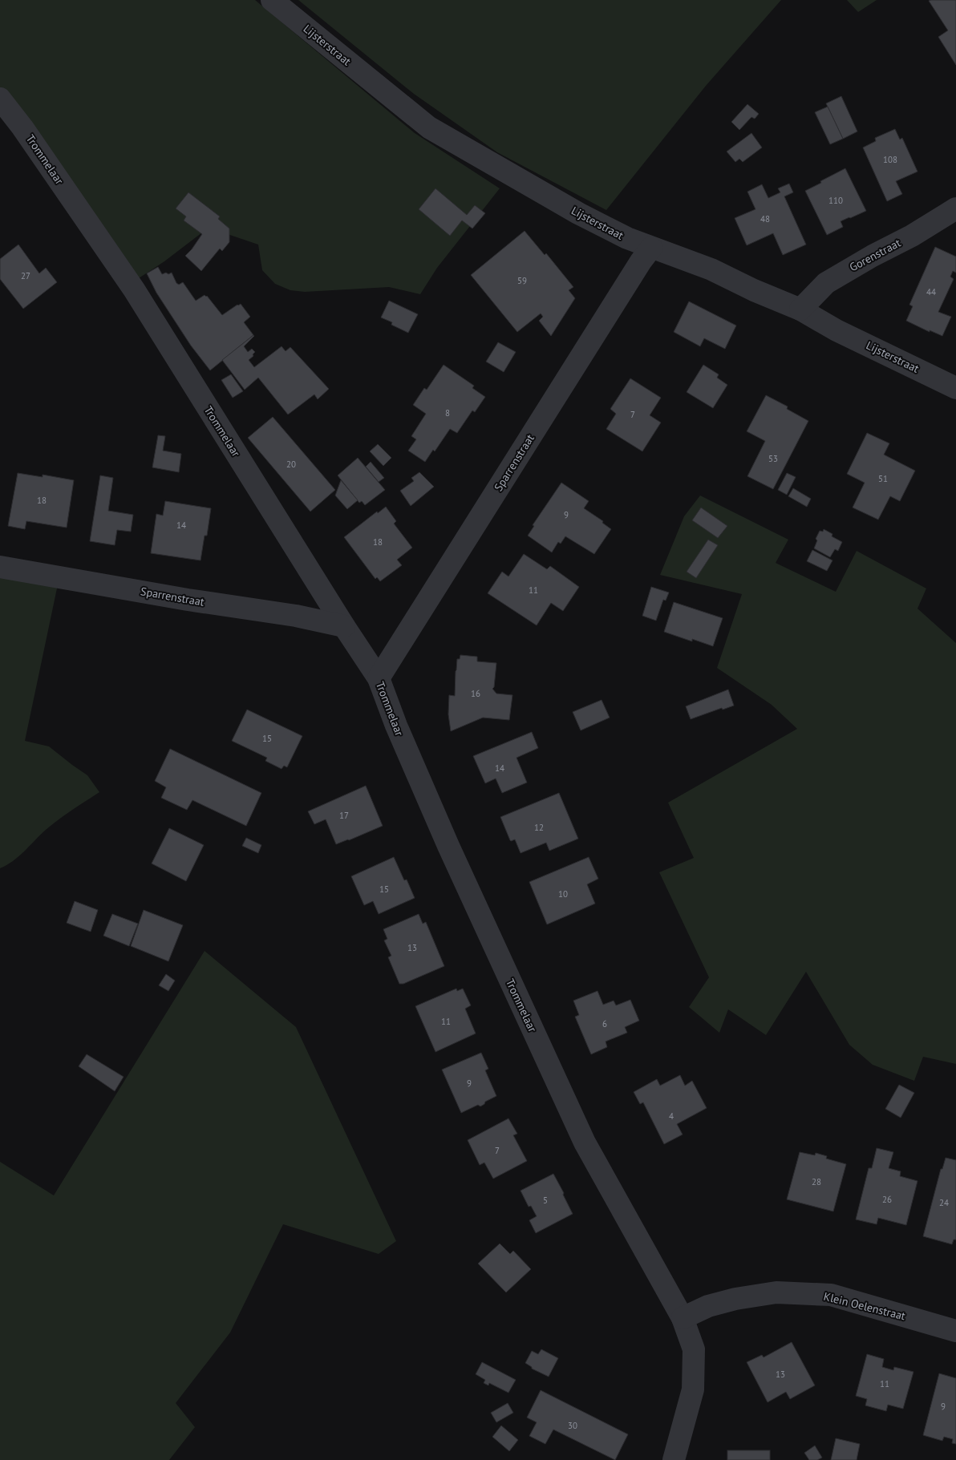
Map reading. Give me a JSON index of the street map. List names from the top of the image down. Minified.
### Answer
{"streets":{"street":["Lijsterstraat","Trommelaar","Gorenstraat","Sparrenstraat","Klein Oelenstraat"]},"crossings":[["Lijsterstraat","Gorenstraat"],["Lijsterstraat","Sparrenstraat"],["Trommelaar","Sparrenstraat"],["Trommelaar","Klein Oelenstraat"]],"house_numbers":["108","110","48","27","59","44","8","7","53","20","51","18","9","14","18","11","16","15","14","17","12","15","10","13","11","6","9","4","7","28","26","5","24","13","11","9","30"]}
